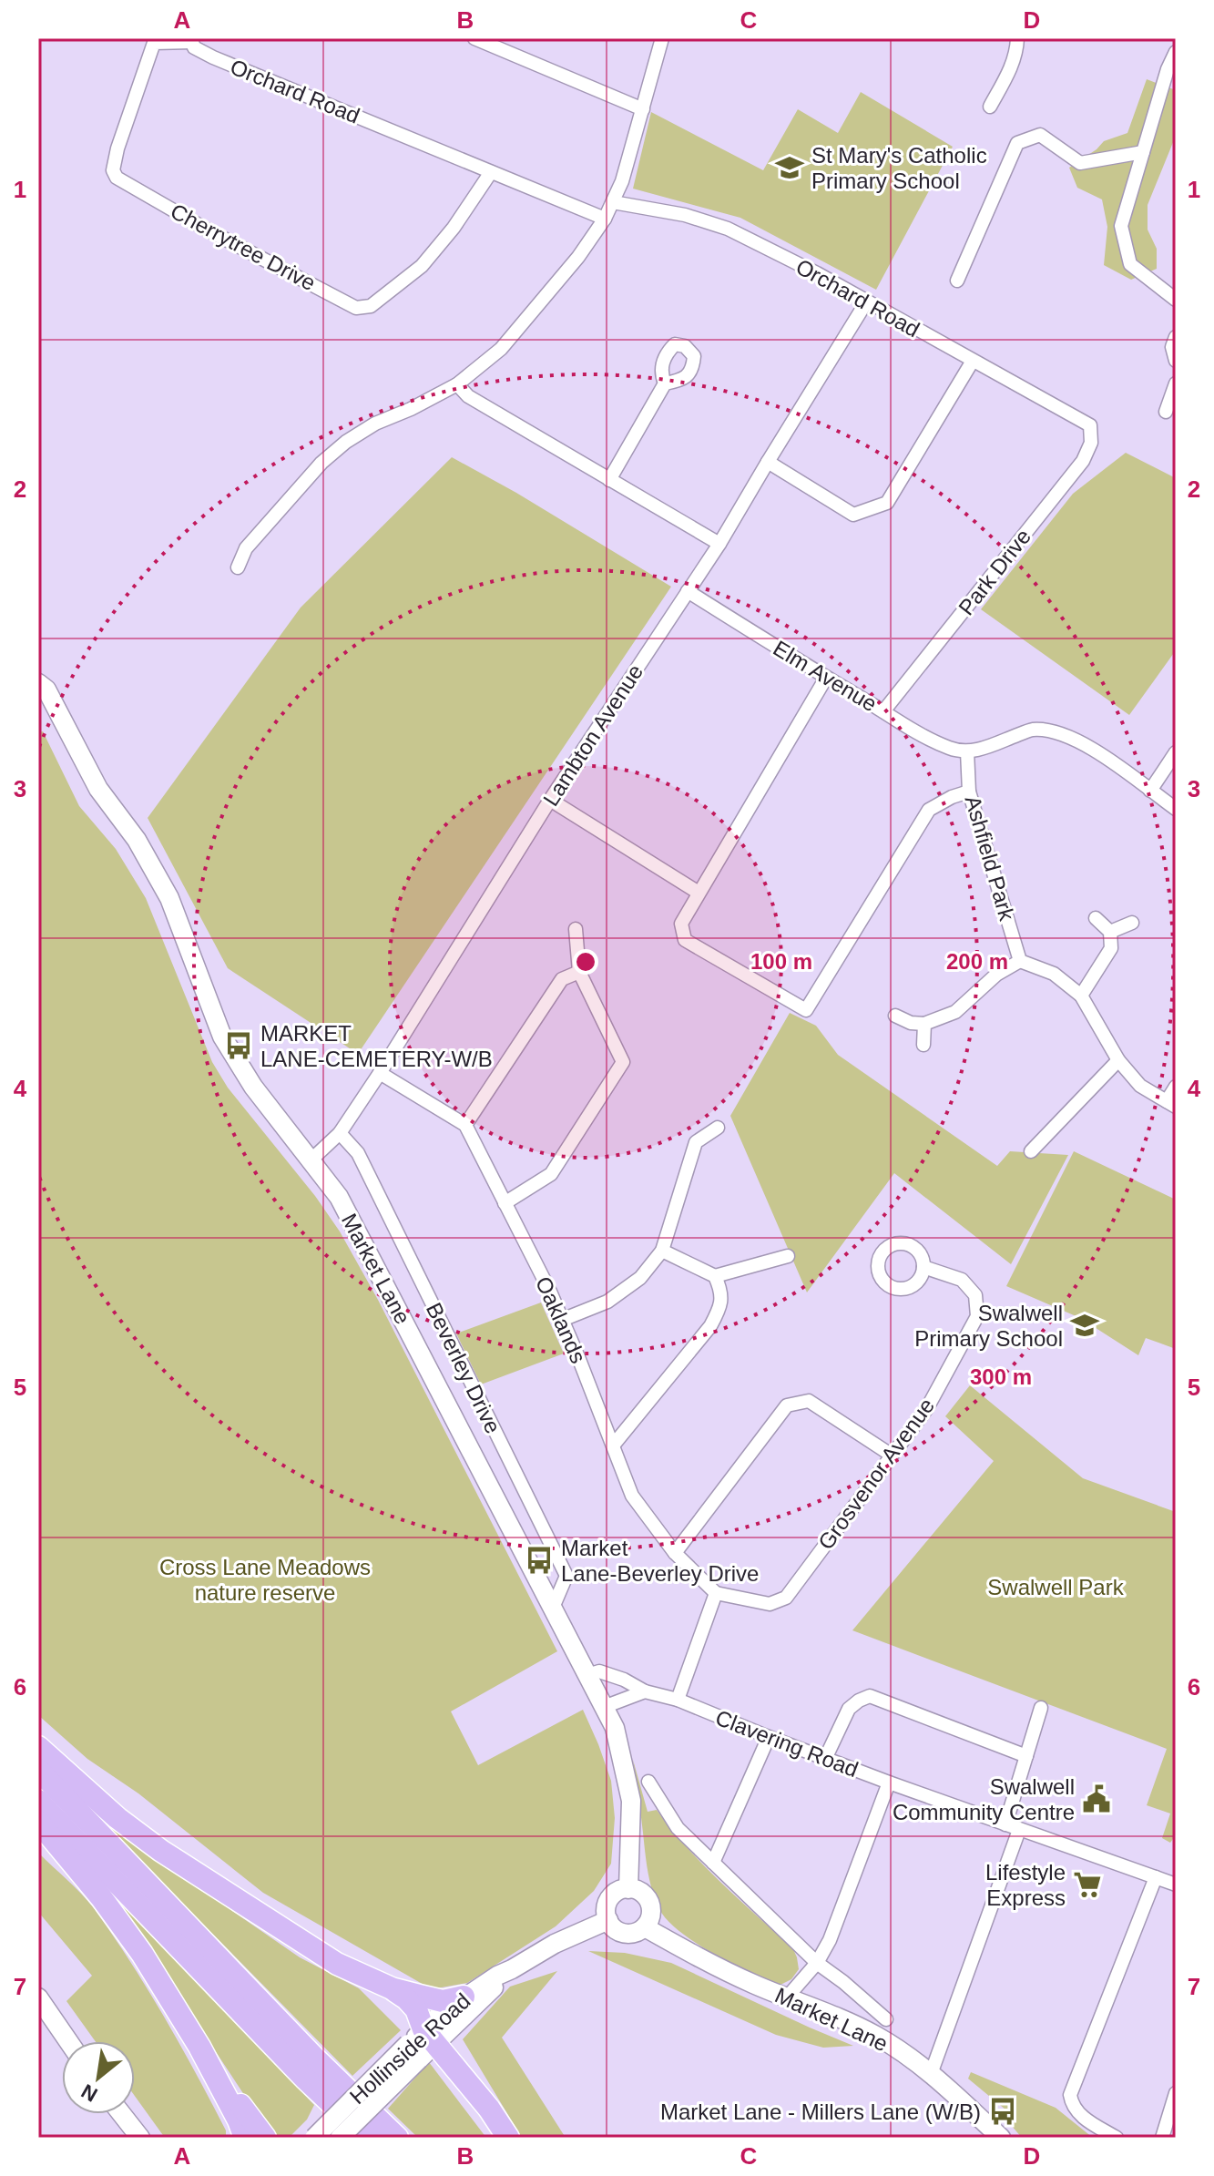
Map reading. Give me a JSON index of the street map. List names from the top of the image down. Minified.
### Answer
{"streets":{"street":["Orchard Road","Cherrytree Drive","Park Drive","Elm Avenue","Lambton Avenue","Ashfield Park","Market Lane","Oaklands","Beverley Drive","Grosvenor Avenue","Clavering Road","Hollinside Road"]},"crossings":[["Orchard Road","Cherrytree Drive"],["Orchard Road","Park Drive"],["Orchard Road","Lambton Avenue"],["Park Drive","Elm Avenue"],["Elm Avenue","Lambton Avenue"],["Elm Avenue","Ashfield Park"],["Lambton Avenue","Market Lane"],["Lambton Avenue","Beverley Drive"],["Market Lane","Beverley Drive"],["Market Lane","Clavering Road"],["Market Lane","Hollinside Road"],["Oaklands","Grosvenor Avenue"]],"parks":["Cross Lane Meadows nature reserve","Swalwell Park"],"places":{"school or university":["St Mary's Catholic Primary School","Swalwell Primary School"],"bus stop":["MARKET LANE-CEMETERY-W/B","Market Lane-Beverley Drive","Market Lane - Millers Lane (W/B)"],"public building":["Swalwell Community Centre"],"supermarket":["Lifestyle Express"]},"north":"bottom left","grid":{"columns":["A","B","C","D"],"rows":["1","2","3","4","5","6","7"]},"rings":["100 m","200 m","300 m"]}
